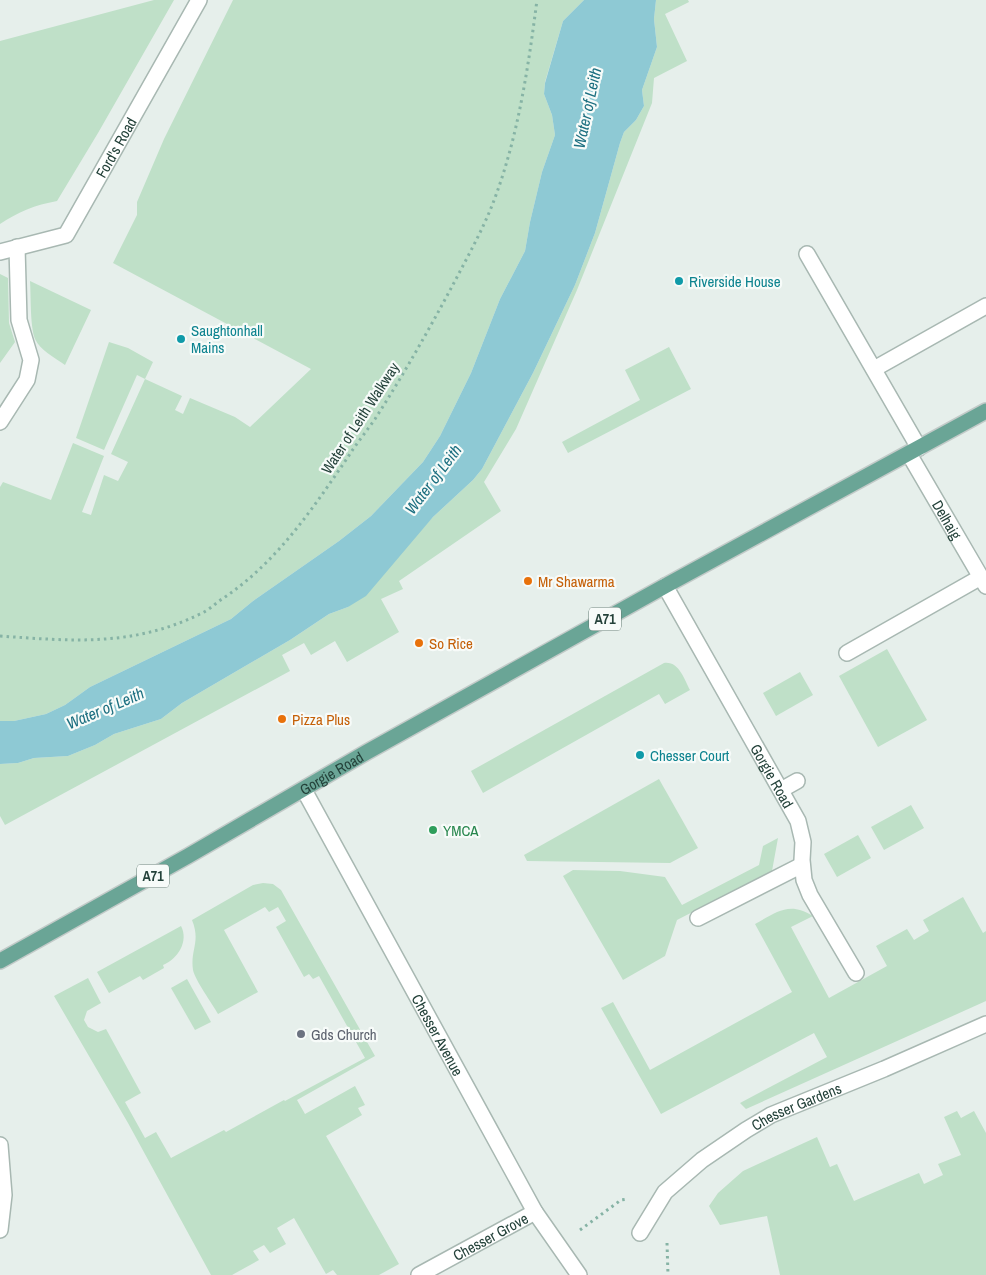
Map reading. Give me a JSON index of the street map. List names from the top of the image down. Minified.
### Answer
{"streets":{"main road":["A71","Gorgie Road"],"street":["Ford's Road","Delhaig","Chesser Avenue","Chesser Gardens","Chesser Grove"],"path":["Water of Leith Walkway"]},"crossings":[["Delhaig","Gorgie Road"],["Gorgie Road","Chesser Avenue"],["Chesser Avenue","Chesser Grove"]],"water":["Water of Leith"],"places":["Riverside House","Saughtonhall Mains","Mr Shawarma","So Rice","Pizza Plus","Chesser Court","YMCA","Gds Church"]}
